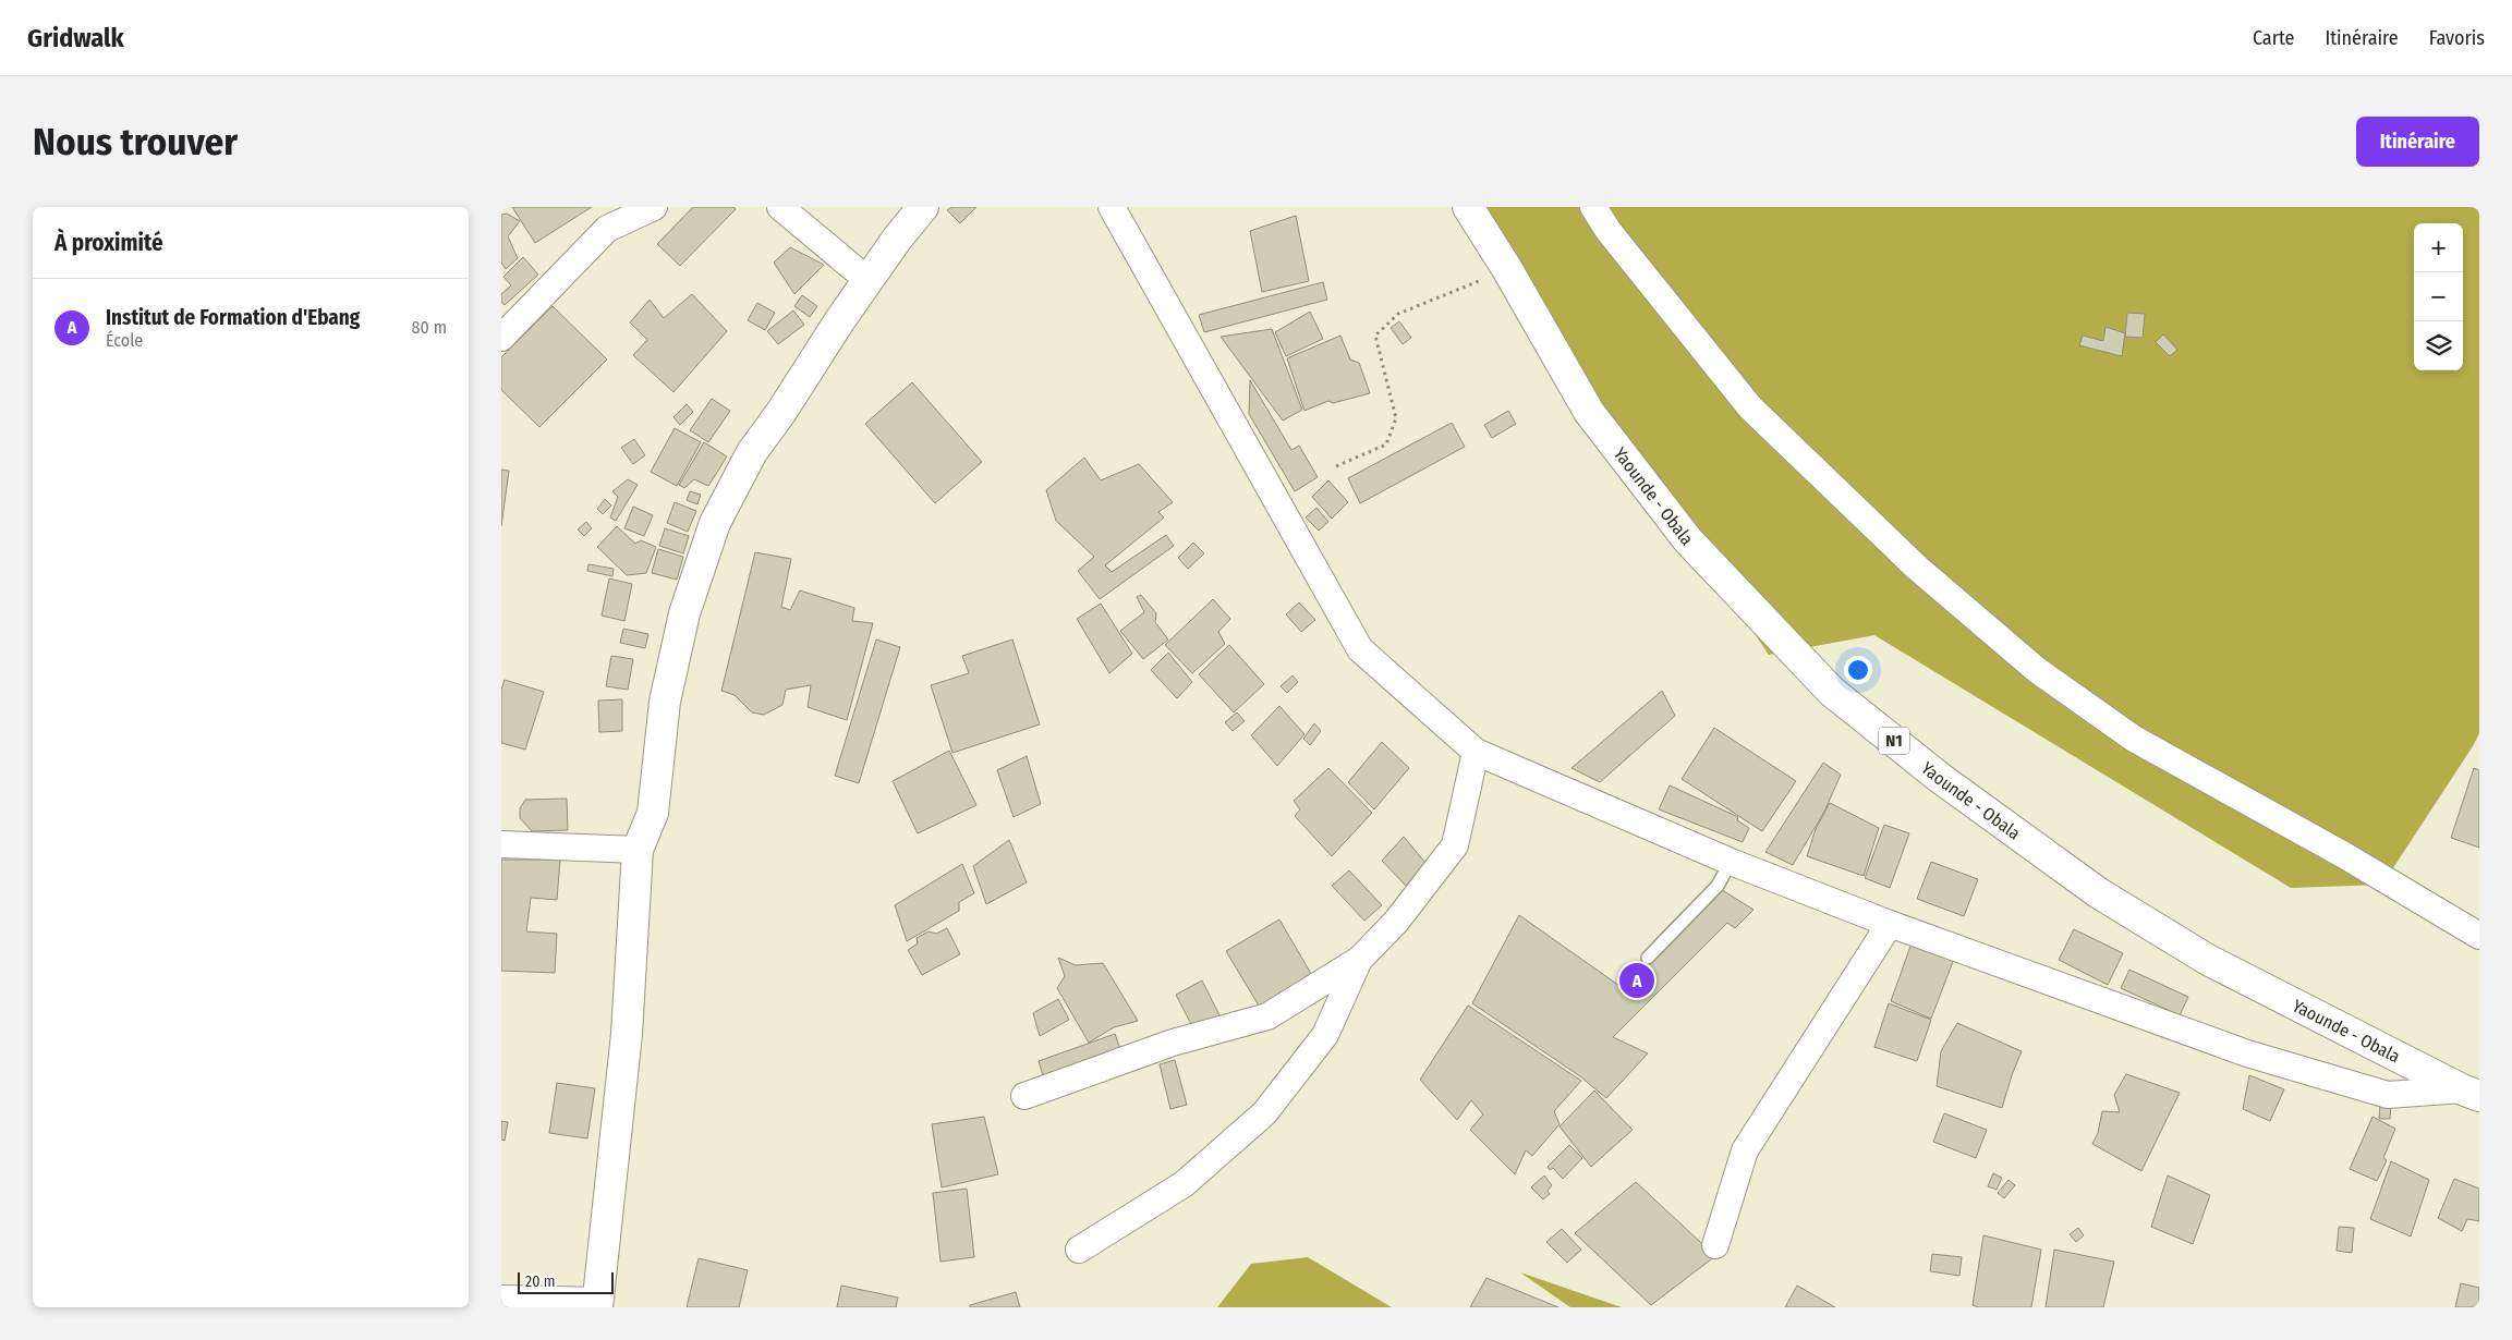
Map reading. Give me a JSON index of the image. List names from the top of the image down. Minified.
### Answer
{"streets":{"main road":["Yaounde - Obala","N1"]},"scale_bar":"20 m","page":{"header":"Gridwalk","nav":["Carte","Itinéraire","Favoris"],"buttons":"Itinéraire","title":"Nous trouver","heading":"À proximité","map_buttons":["+","−"],"list":[{"mark":"A","name":"Institut de Formation d'Ebang","note":"École","value":"80 m"}],"pins":"A","scale":"20 m"}}
